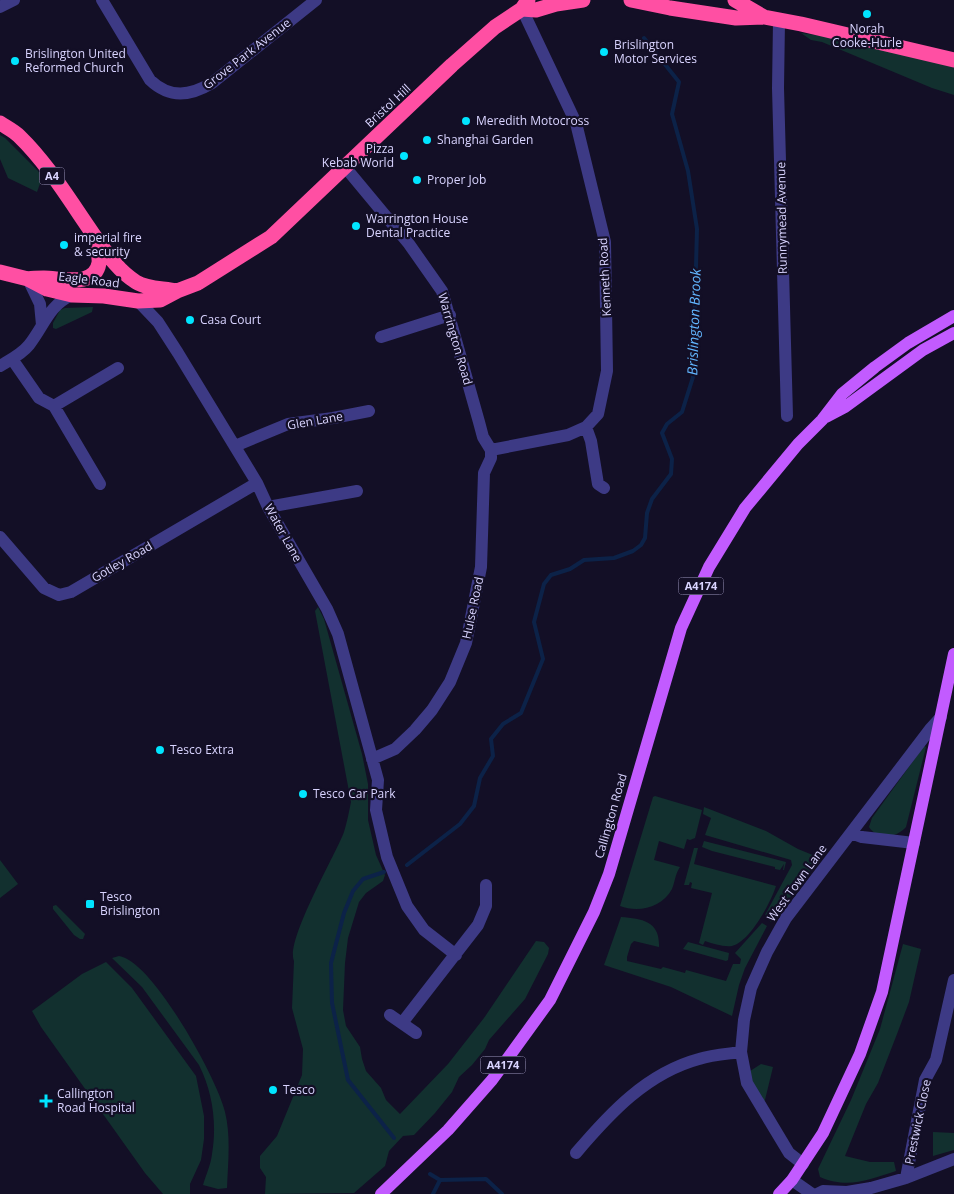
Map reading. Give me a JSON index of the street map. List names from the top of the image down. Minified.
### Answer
{"streets":{"highway":["Bristol Hill","A4","Eagle Road"],"main road":["A4174","Callington Road","West Town Lane"],"street":["Grove Park Avenue","Runnymead Avenue","Kenneth Road","Warrington Road","Glen Lane","Water Lane","Gotley Road","Hulse Road","Prestwick Close"]},"crossings":[["Bristol Hill","Kenneth Road"],["Bristol Hill","Eagle Road"],["Bristol Hill","Warrington Road"],["Bristol Hill","Water Lane"],["A4","Eagle Road"],["Eagle Road","Water Lane"],["Warrington Road","Hulse Road"],["Glen Lane","Water Lane"],["Water Lane","Gotley Road"],["Water Lane","Hulse Road"],["A4174","Callington Road"]],"water":["Brislington Brook"],"places":{"other":["Norah Cooke-Hurle","Brislington Motor Services","Brislington United Reformed Church","Meredith Motocross","Shanghai Garden","Pizza Kebab World","Proper Job","Warrington House Dental Practice","imperial fire & security","Casa Court","Tesco Extra","Tesco Car Park","Tesco"],"transit":["Tesco Brislington"],"health":["Callington Road Hospital"]}}
